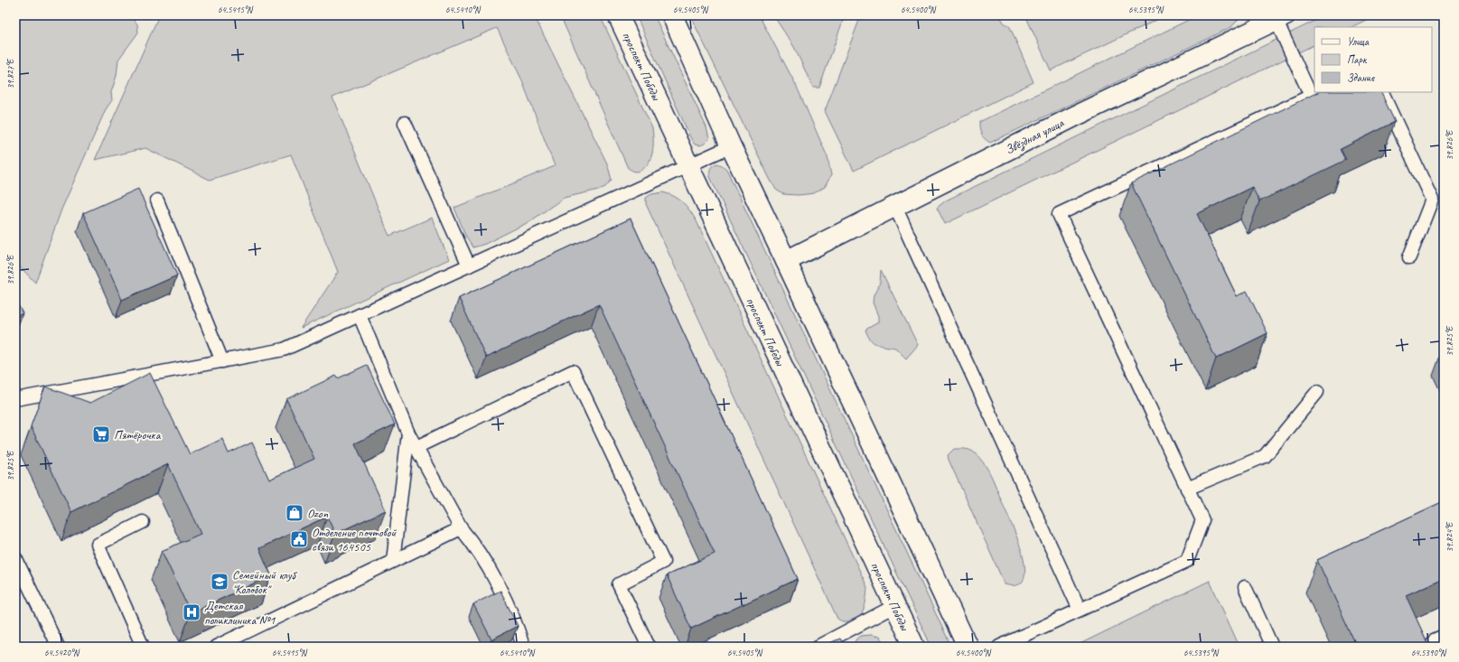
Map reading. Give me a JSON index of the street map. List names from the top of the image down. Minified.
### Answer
{"streets":{"main road":["проспект Победы","Звёздная улица"]},"places":{"supermarket":["Пятёрочка"],"shop":["Ozon"],"public building":["Отделение почтовой связи 164505"],"school or university":["Семейный клуб \"Колобок\""],"hospital":["Детская поликлиника №1"]},"legend":["Улица","Парк","Здание"],"coordinates":["64.5415°N","64.5410°N","64.5405°N","64.5400°N","64.5395°N","39.827°E","39.826°E","39.825°E","39.824°E","64.5420°N","64.5390°N"]}
